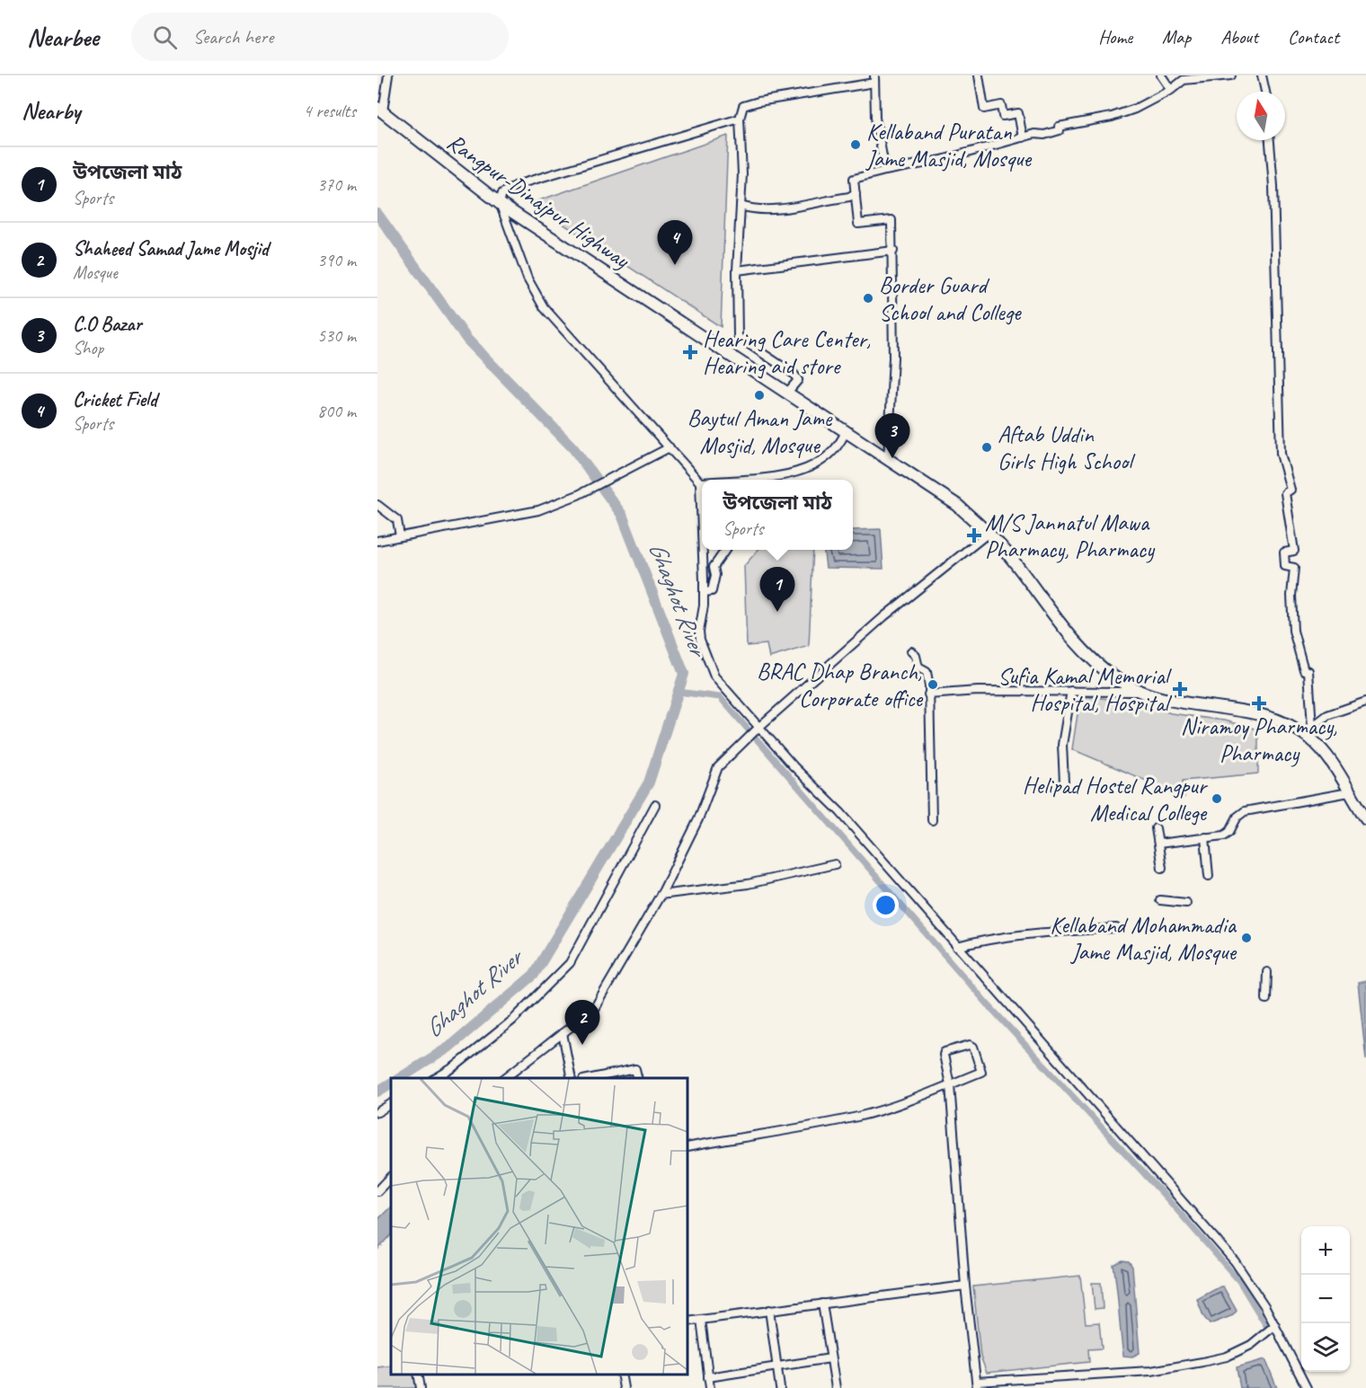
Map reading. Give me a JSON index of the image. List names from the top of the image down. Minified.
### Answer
{"streets":{"highway":["Rangpur-Dinajpur Highway"]},"water":["Ghaghot River"],"places":{"other":["Kellaband Puratan Jame Masjid, Mosque","Border Guard School and College","Baytul Aman Jame Mosjid, Mosque","Aftab Uddin Girls High School","BRAC Dhap Branch, Corporate office","Helipad Hostel Rangpur Medical College","Kellaband Mohammadia Jame Masjid, Mosque"],"health":["Hearing Care Center, Hearing aid store","M/S Jannatul Mawa Pharmacy, Pharmacy","Sufia Kamal Memorial Hospital, Hospital","Niramoy Pharmacy, Pharmacy"]},"north":"top","page":{"header":"Nearbee","search":"Search here","nav":["Home","Map","About","Contact"],"heading":["Nearby","4 results"],"list":[{"mark":"1","name":"উপজেলা মাঠ","note":"Sports","value":"370 m"},{"mark":"2","name":"Shaheed Samad Jame Mosjid","note":"Mosque","value":"390 m"},{"mark":"3","name":"C.O Bazar","note":"Shop","value":"530 m"},{"mark":"4","name":"Cricket Field","note":"Sports","value":"800 m"}],"pins":["4","3","1","2"],"popup":["উপজেলা মাঠ","Sports"],"map_buttons":["+","−"]}}
